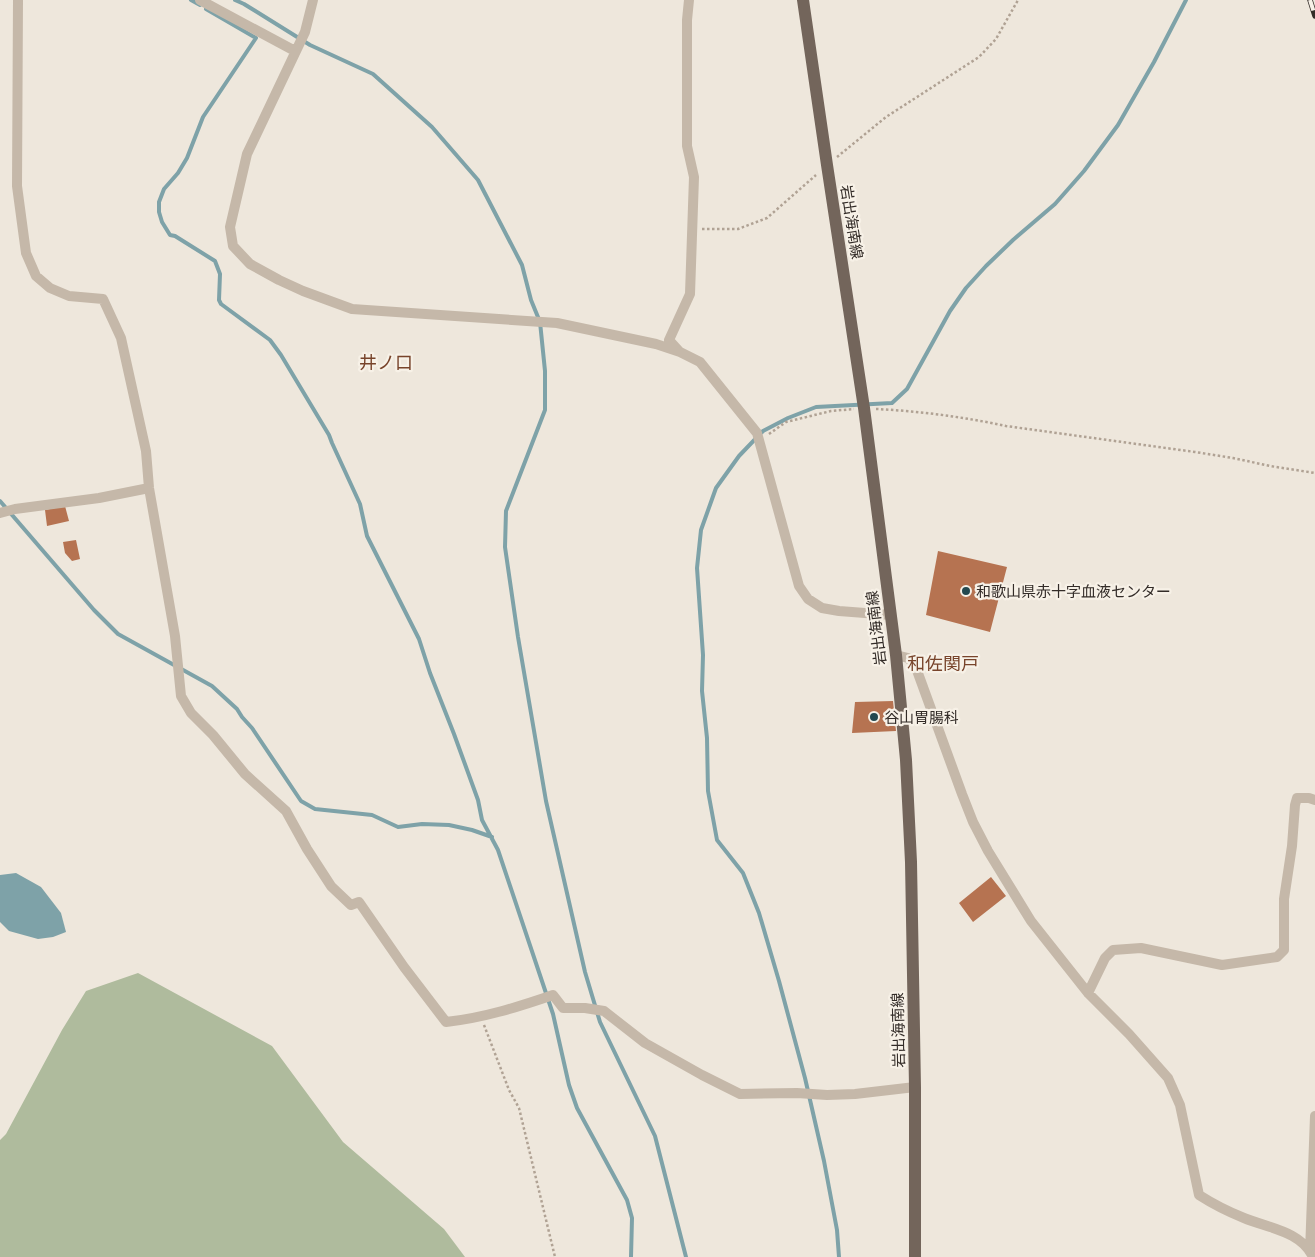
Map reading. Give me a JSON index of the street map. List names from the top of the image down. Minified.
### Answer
{"streets":{"main road":["岩出海南線"]},"districts":["井ノ口","和佐関戸"],"places":["和歌山県赤十字血液センター","谷山胃腸科"]}
